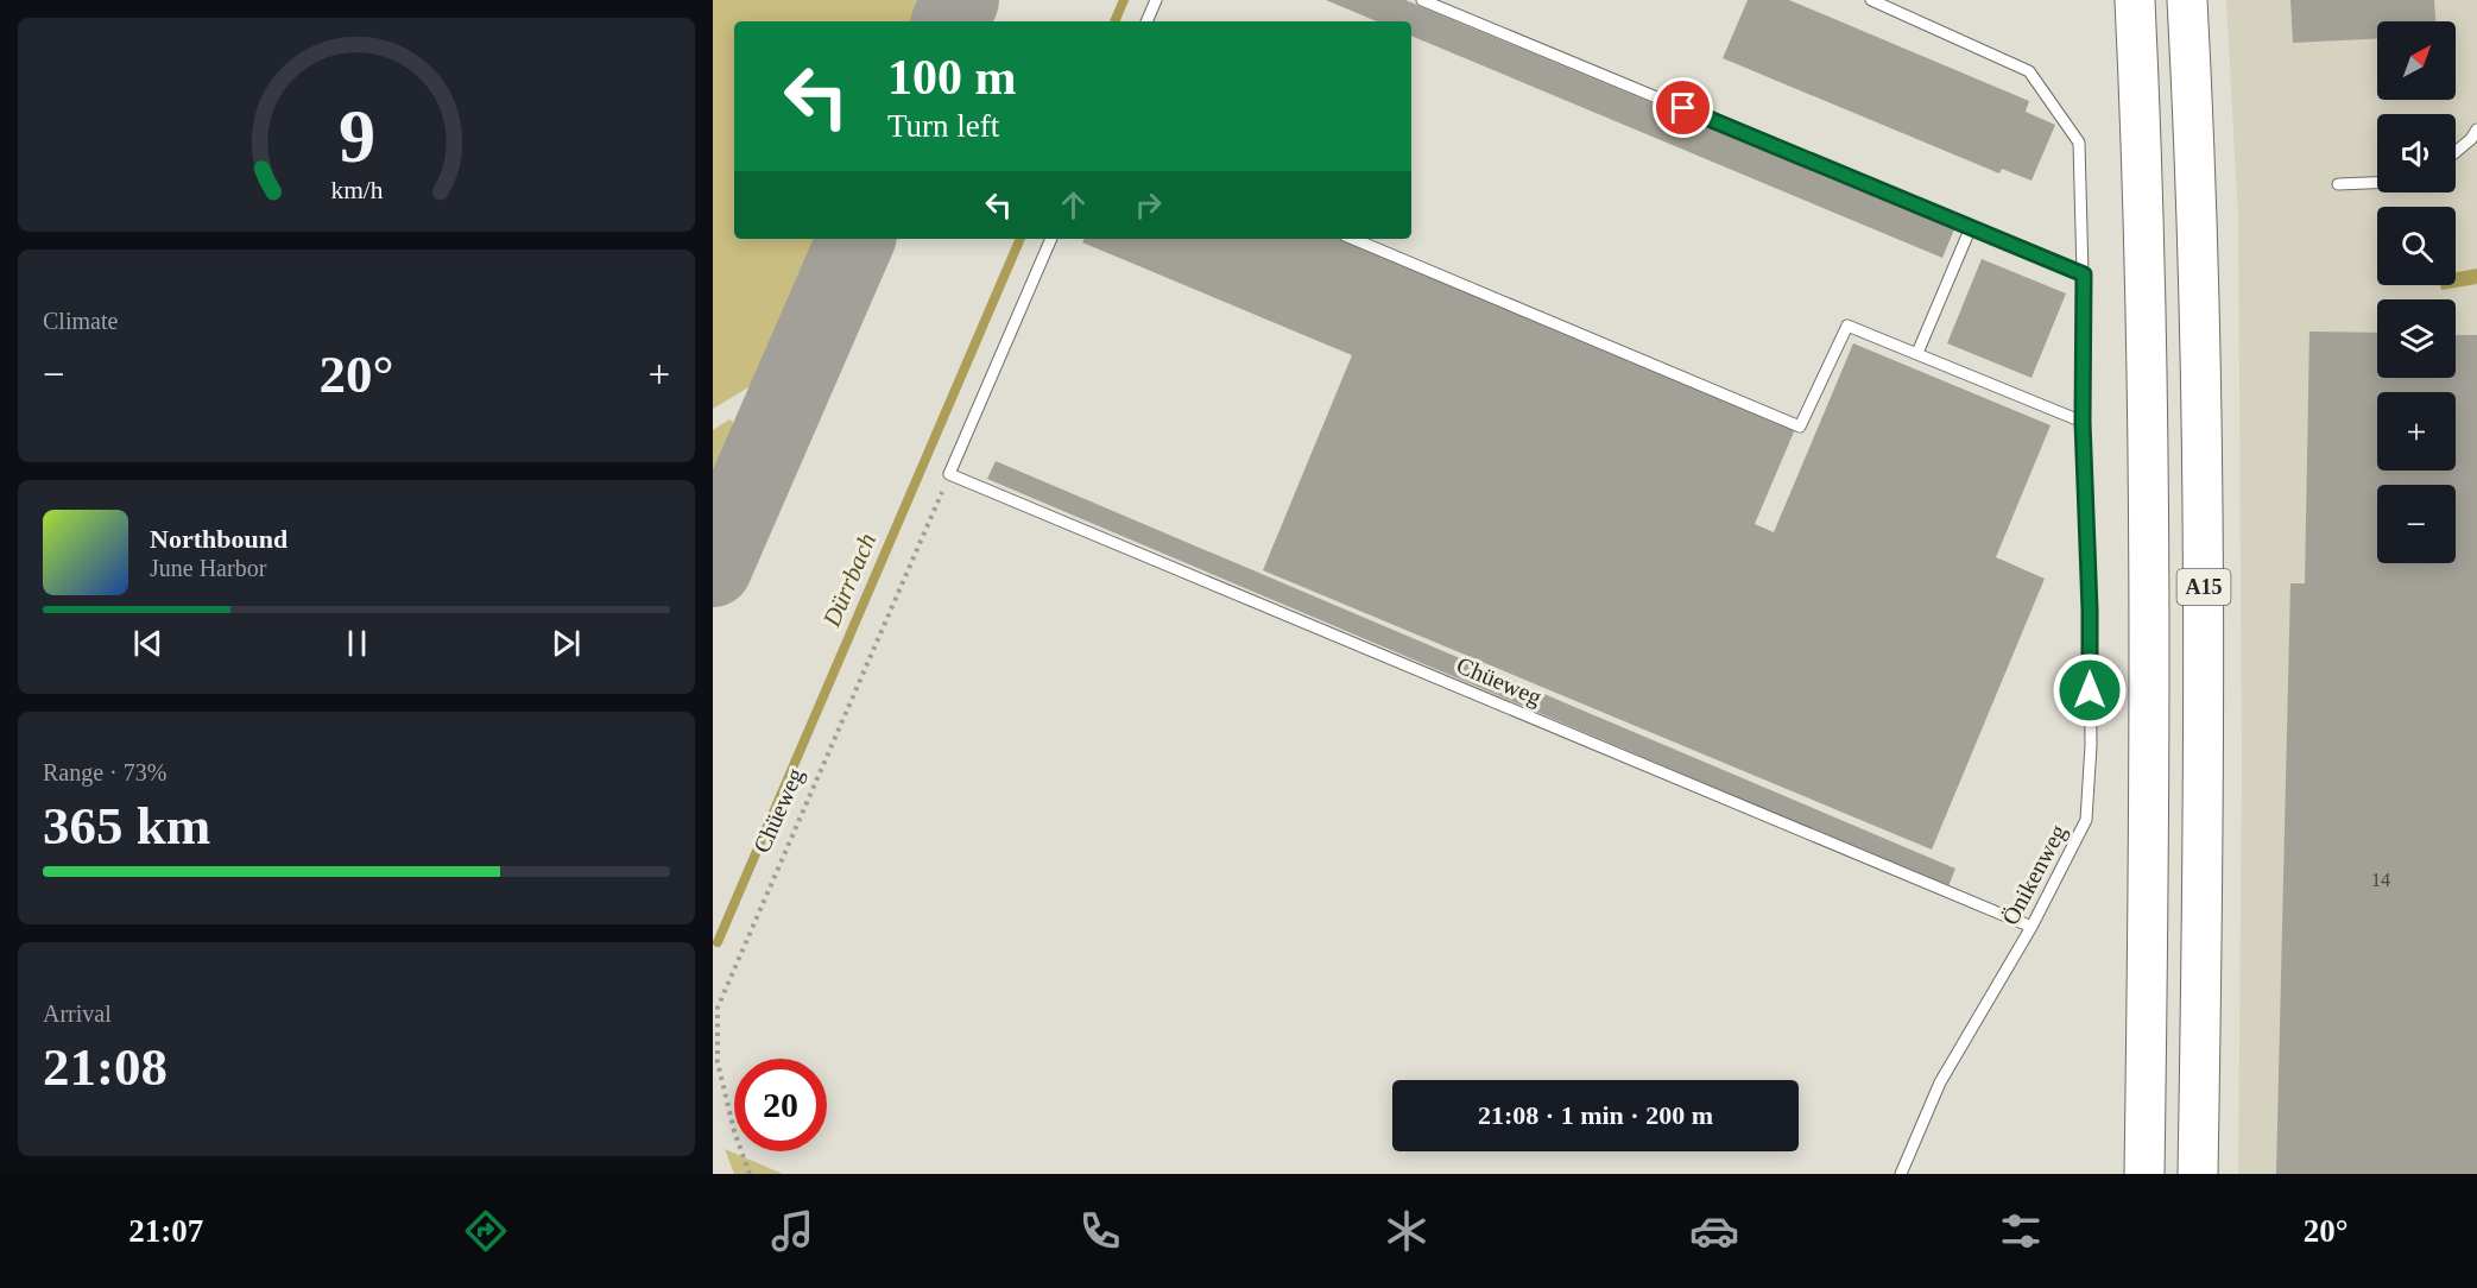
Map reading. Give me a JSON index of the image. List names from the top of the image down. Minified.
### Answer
{"streets":{"highway":["A15"],"lane":["Chüeweg","Önikenweg"]},"crossings":[["Chüeweg","Önikenweg"]],"water":["Dürrbach"],"house_numbers":["14"],"north":"top right","page":{"map_buttons":["+","−"],"turn":["100 m","Turn left"],"tile":["Climate",["Range · 73%","365 km"],["Arrival","21:08"]],"heat":["−","20°","+"],"song":["Northbound","June Harbor"],"limit":"20","trip":"21:08 · 1 min · 200 m","tabs":["21:07","20°"],"gauge":["9","km/h"]}}
